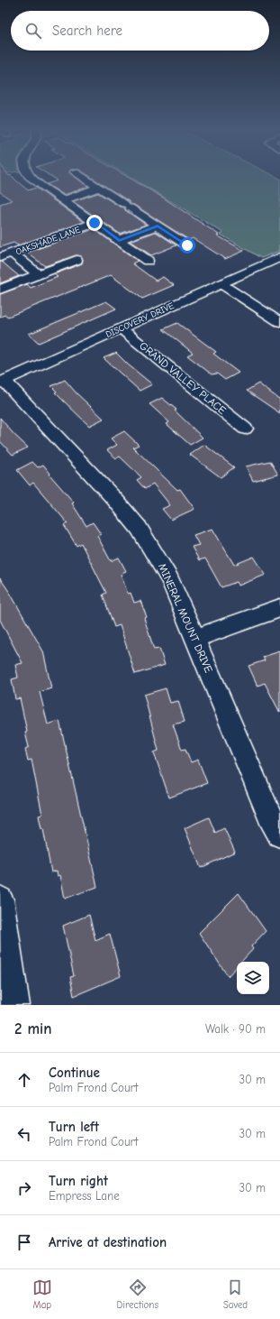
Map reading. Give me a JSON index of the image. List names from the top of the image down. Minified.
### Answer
{"streets":{"street":["OAKSHADE LANE","DISCOVERY DRIVE","GRAND VALLEY PLACE","MINERAL MOUNT DRIVE"]},"crossings":[["DISCOVERY DRIVE","GRAND VALLEY PLACE"],["DISCOVERY DRIVE","MINERAL MOUNT DRIVE"]],"page":{"search":"Search here","heading":["2 min","Walk · 90 m"],"list":[["Continue","Palm Frond Court","30 m"],["Turn left","Palm Frond Court","30 m"],["Turn right","Empress Lane","30 m"],"Arrive at destination"],"nav":["Map","Directions","Saved"]}}
